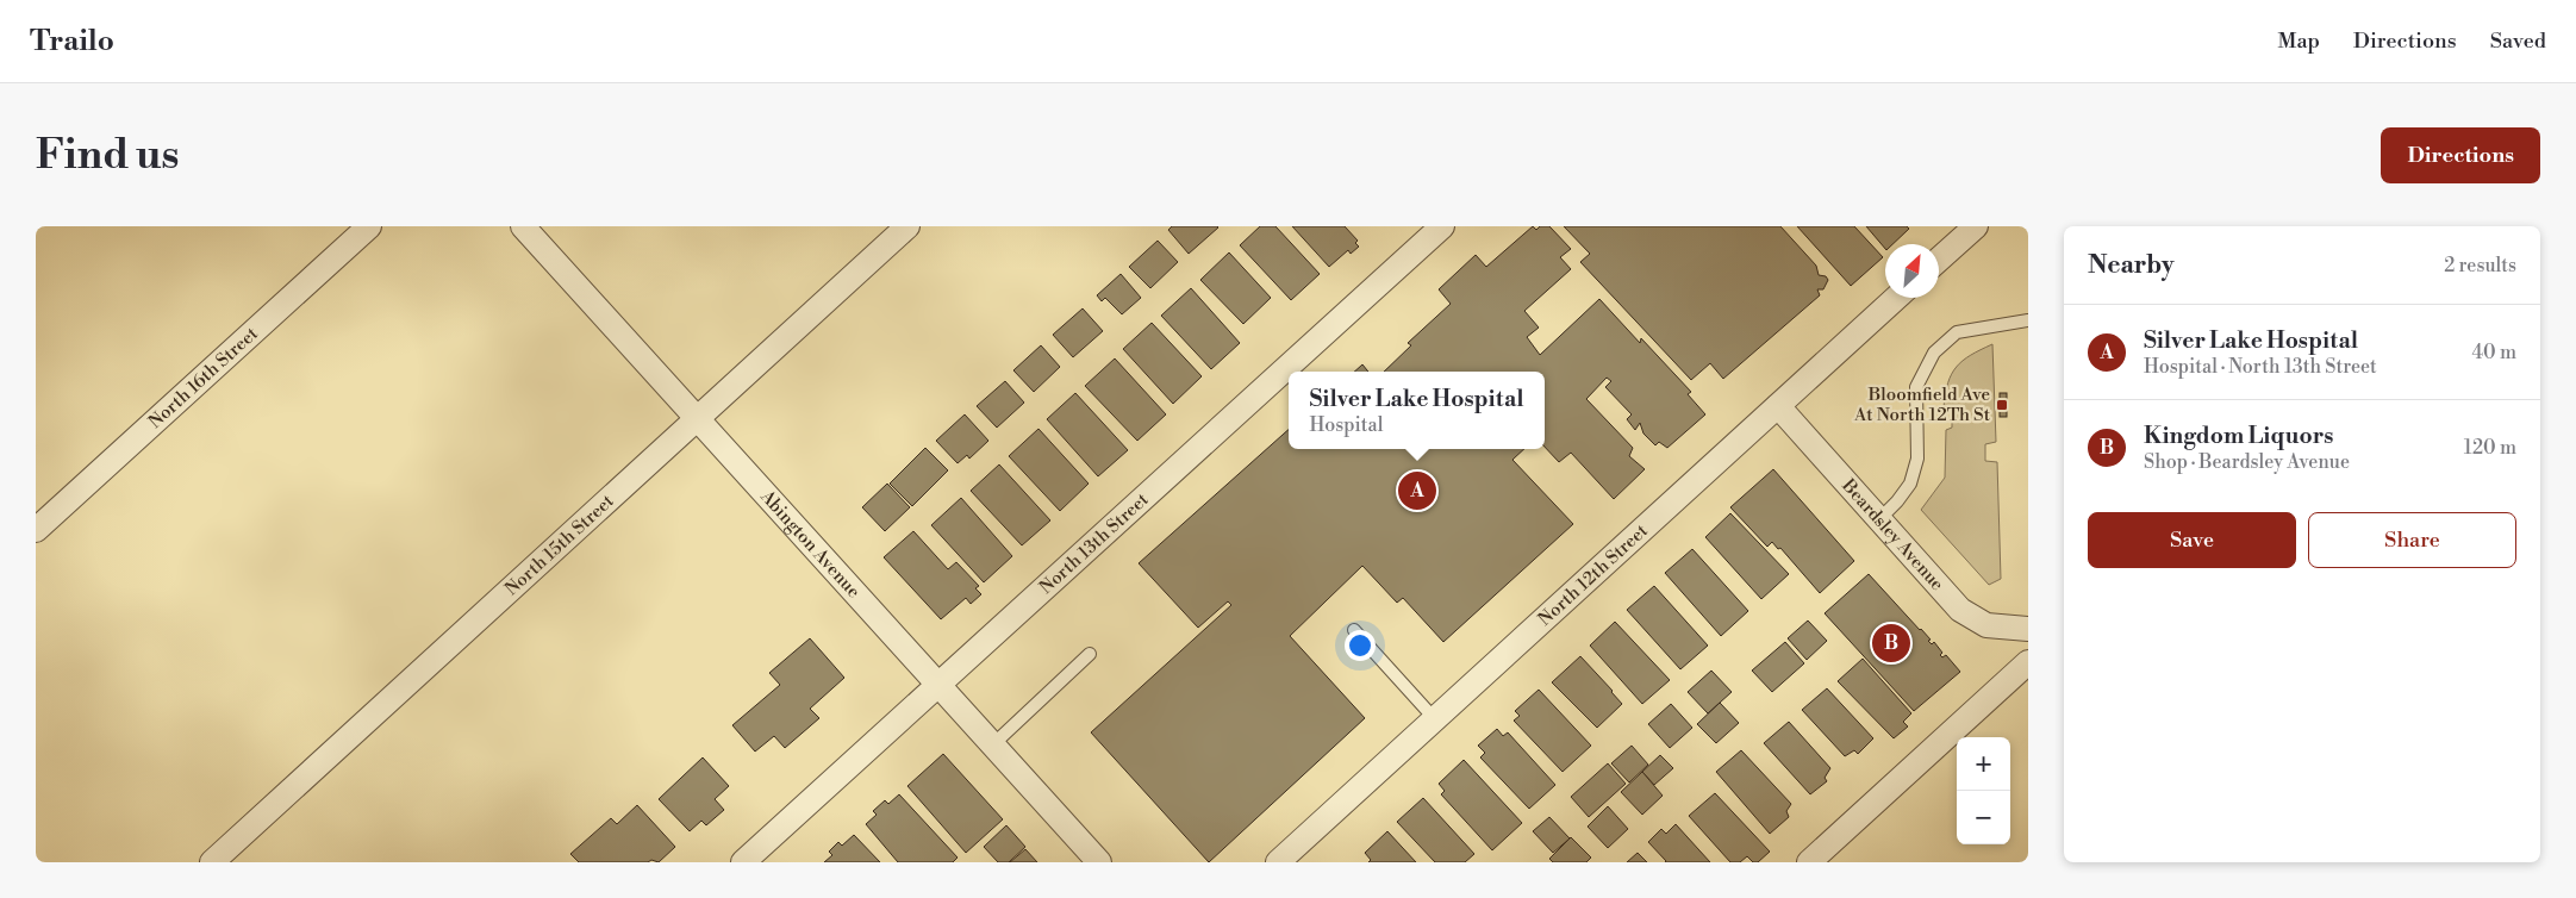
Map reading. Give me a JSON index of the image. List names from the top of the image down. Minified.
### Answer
{"streets":{"street":["North 16th Street","Beardsley Avenue","North 15th Street","Abington Avenue","North 13th Street","North 12th Street"]},"crossings":[["Beardsley Avenue","North 12th Street"],["North 15th Street","Abington Avenue"],["Abington Avenue","North 13th Street"]],"places":{"transit":["Bloomfield Ave At North 12Th St"]},"north":"top right","page":{"header":"Trailo","nav":["Map","Directions","Saved"],"buttons":["Directions",["Save","Share"]],"title":"Find us","heading":["Nearby","2 results"],"list":[{"mark":"A","name":"Silver Lake Hospital","note":"Hospital · North 13th Street","value":"40 m"},{"mark":"B","name":"Kingdom Liquors","note":"Shop · Beardsley Avenue","value":"120 m"}],"popup":["Silver Lake Hospital","Hospital"],"pins":["A","B"],"map_buttons":["+","−"]}}
